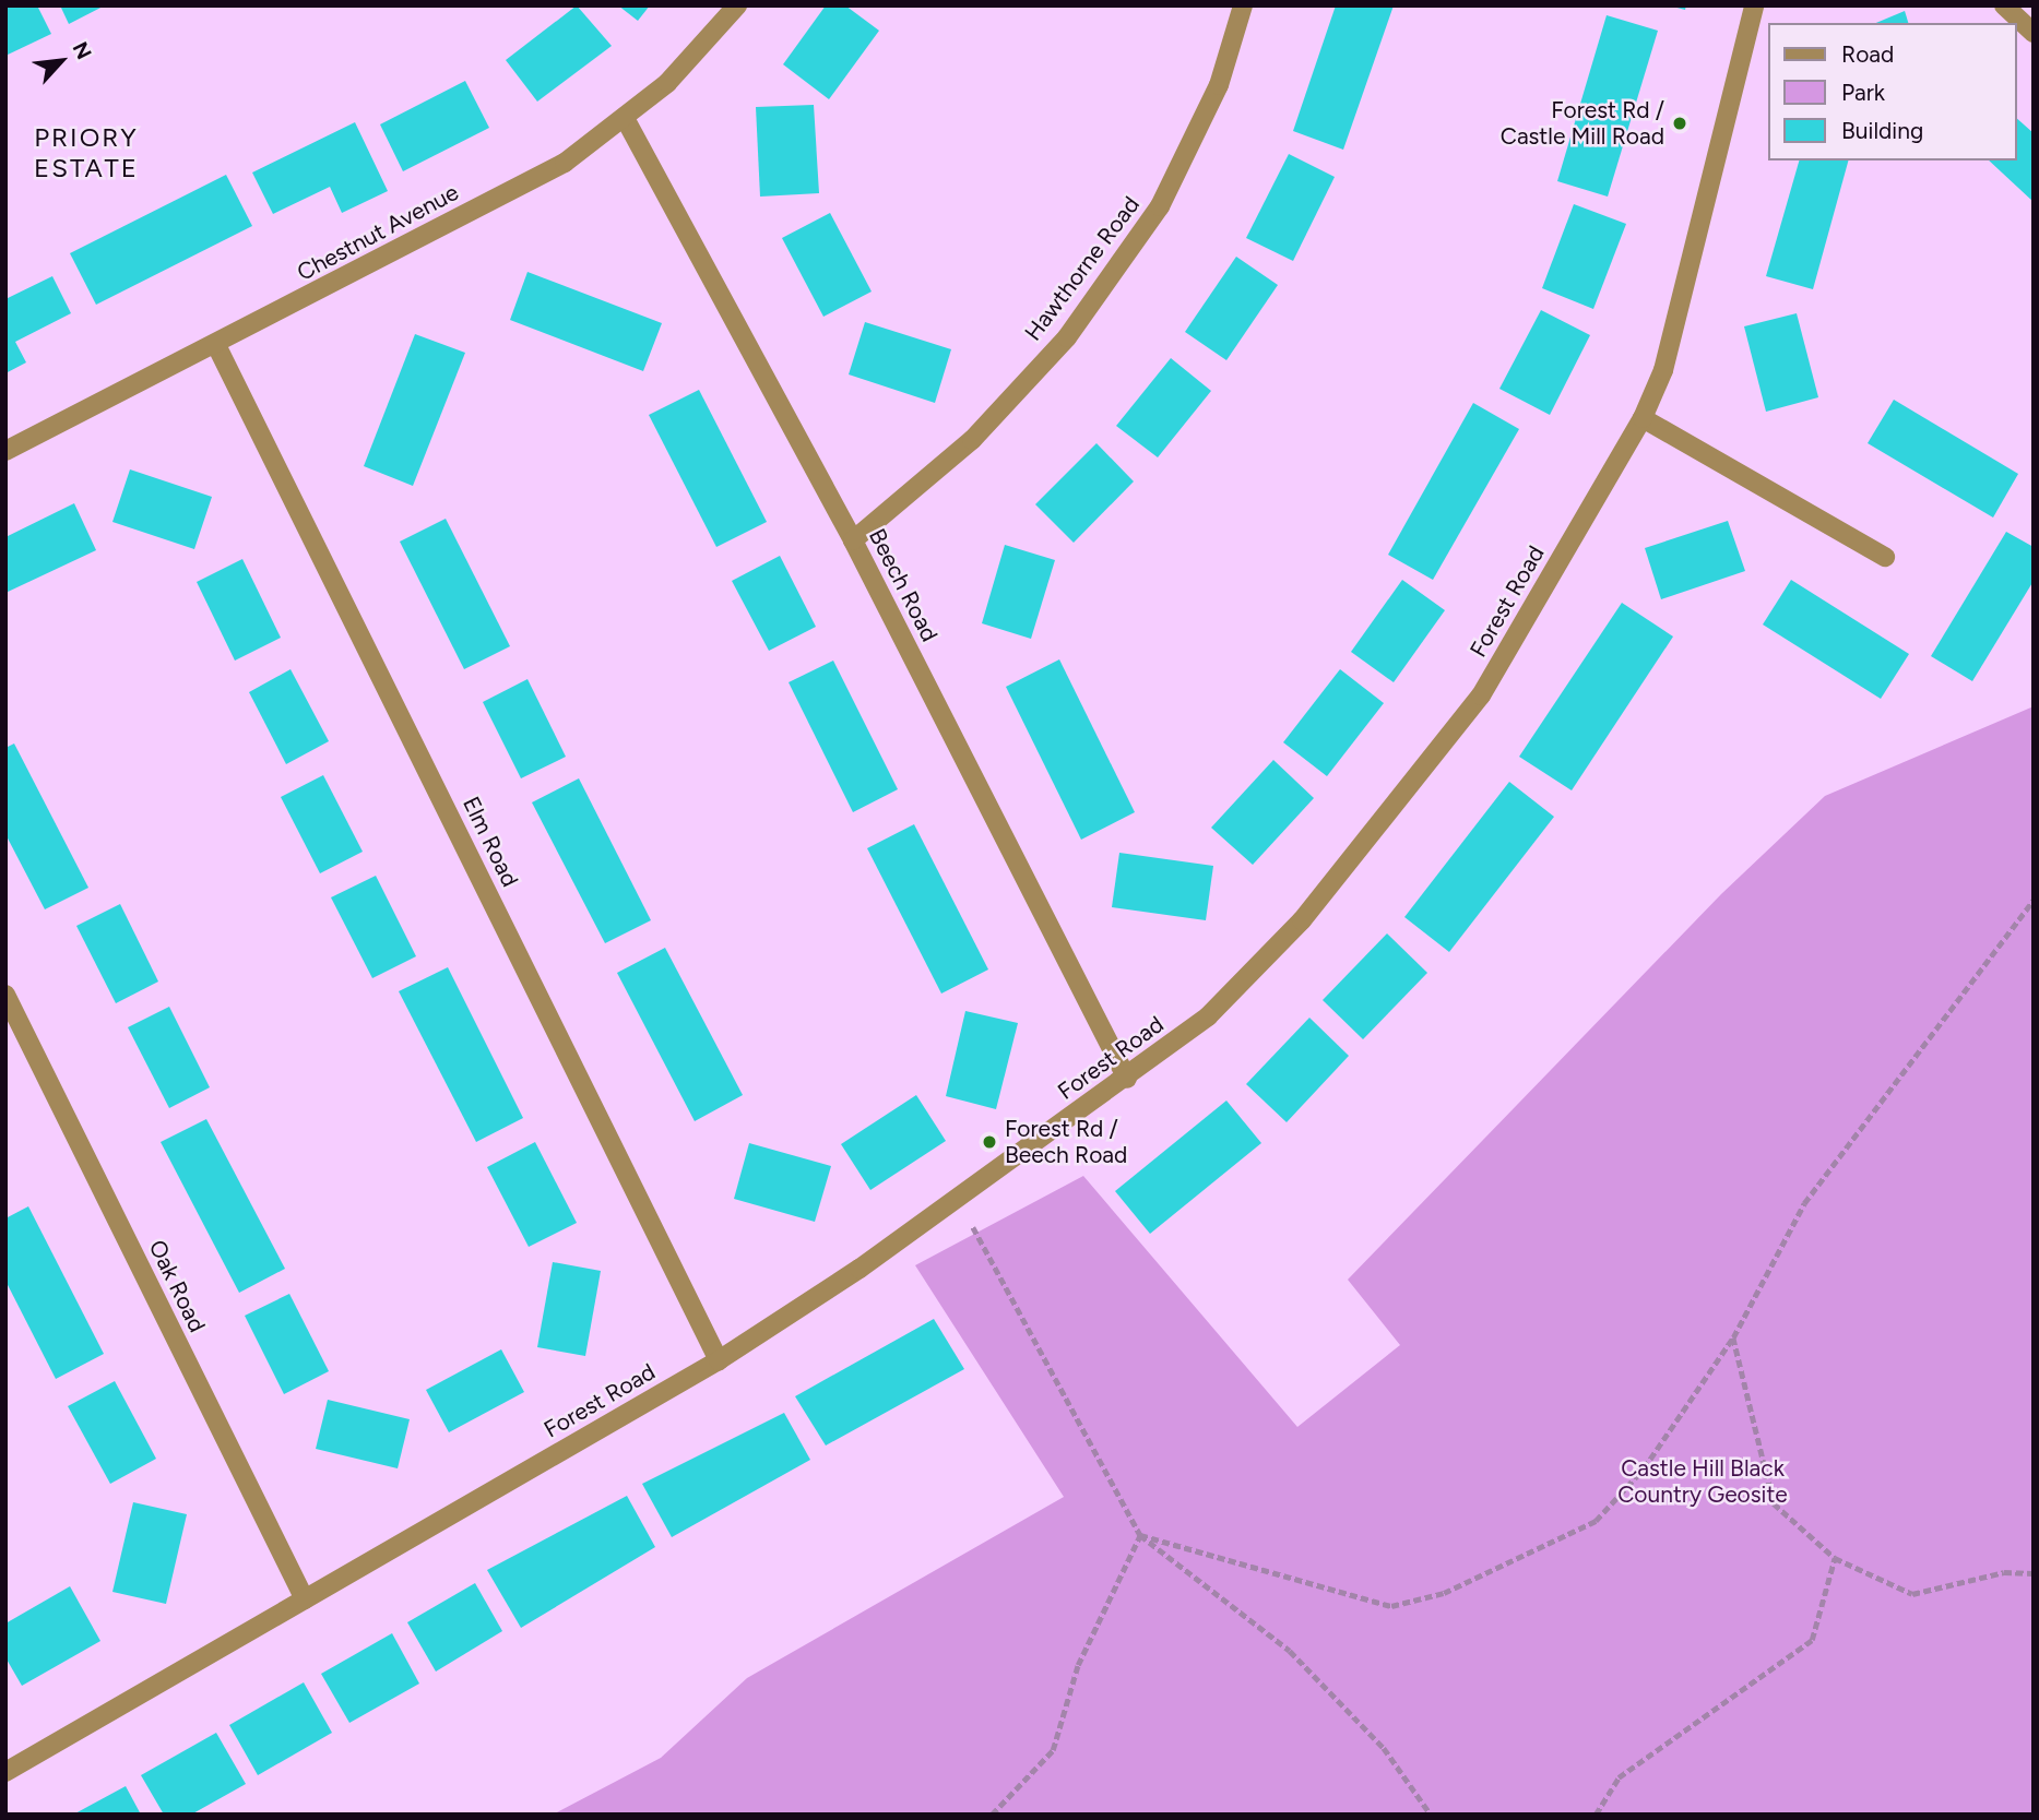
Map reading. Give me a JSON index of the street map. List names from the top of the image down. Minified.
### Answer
{"streets":{"street":["Chestnut Avenue","Hawthorne Road","Beech Road","Forest Road","Elm Road","Oak Road"]},"crossings":[["Chestnut Avenue","Beech Road"],["Chestnut Avenue","Elm Road"],["Hawthorne Road","Beech Road"],["Beech Road","Forest Road"],["Forest Road","Elm Road"],["Forest Road","Oak Road"]],"districts":["PRIORY ESTATE"],"parks":["Castle Hill Black Country Geosite"],"places":["Forest Rd / Castle Mill Road","Forest Rd / Beech Road"],"legend":["Road","Park","Building"],"north":"top right"}
